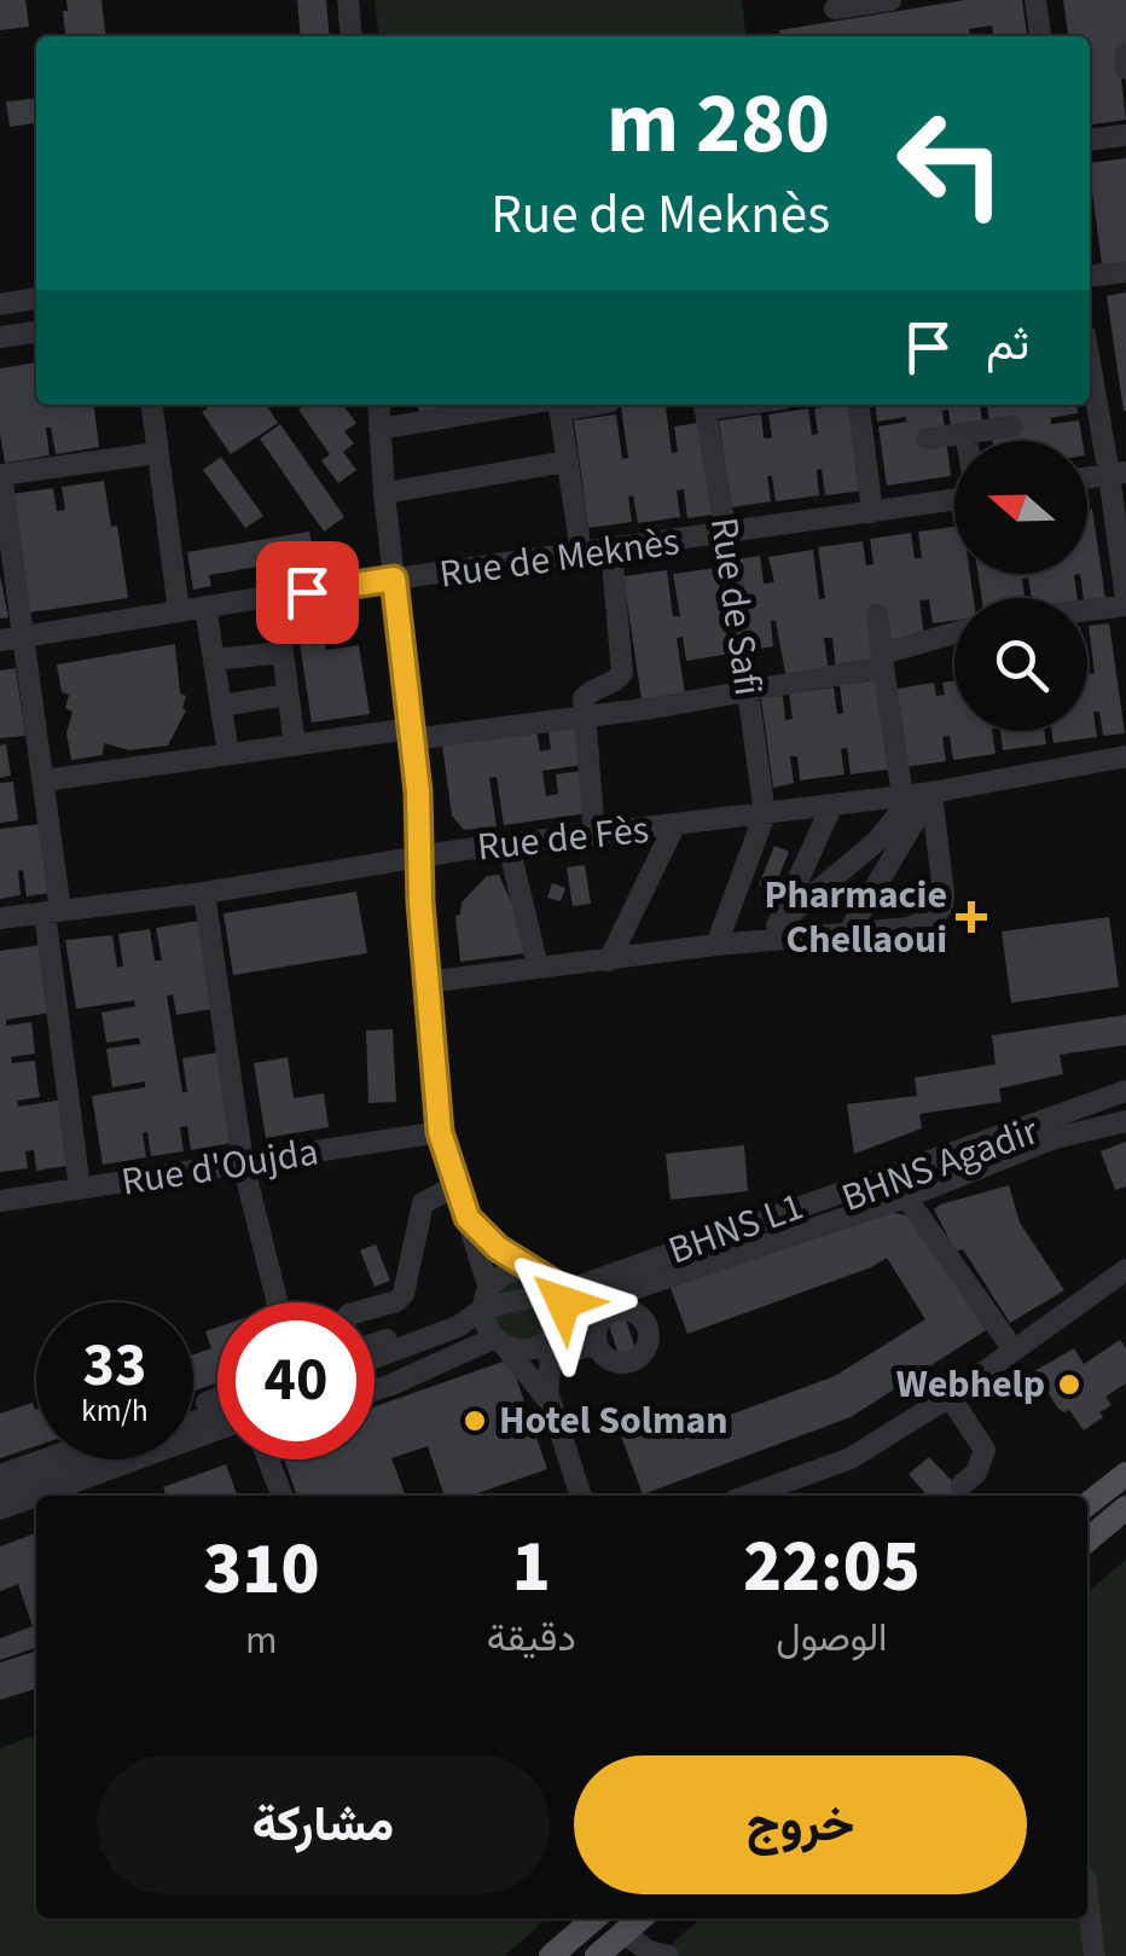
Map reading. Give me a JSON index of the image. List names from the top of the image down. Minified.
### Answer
{"streets":{"street":["Rue de Meknès","Rue de Safi","Rue de Fès","BHNS Agadir","Rue d'Oujda","BHNS L1"]},"crossings":[["Rue de Meknès","Rue de Safi"],["Rue de Safi","Rue de Fès"],["BHNS Agadir","BHNS L1"]],"places":{"health":["Pharmacie Chellaoui"],"other":["Webhelp","Hotel Solman"]},"north":"left","page":{"turn":["280 m","Rue de Meknès"],"then":"ثم","speed":"33 km/h","limit":"40","eta":["22:05","الوصول","1","دقيقة","310","m"],"buttons":["خروج","مشاركة"]}}
